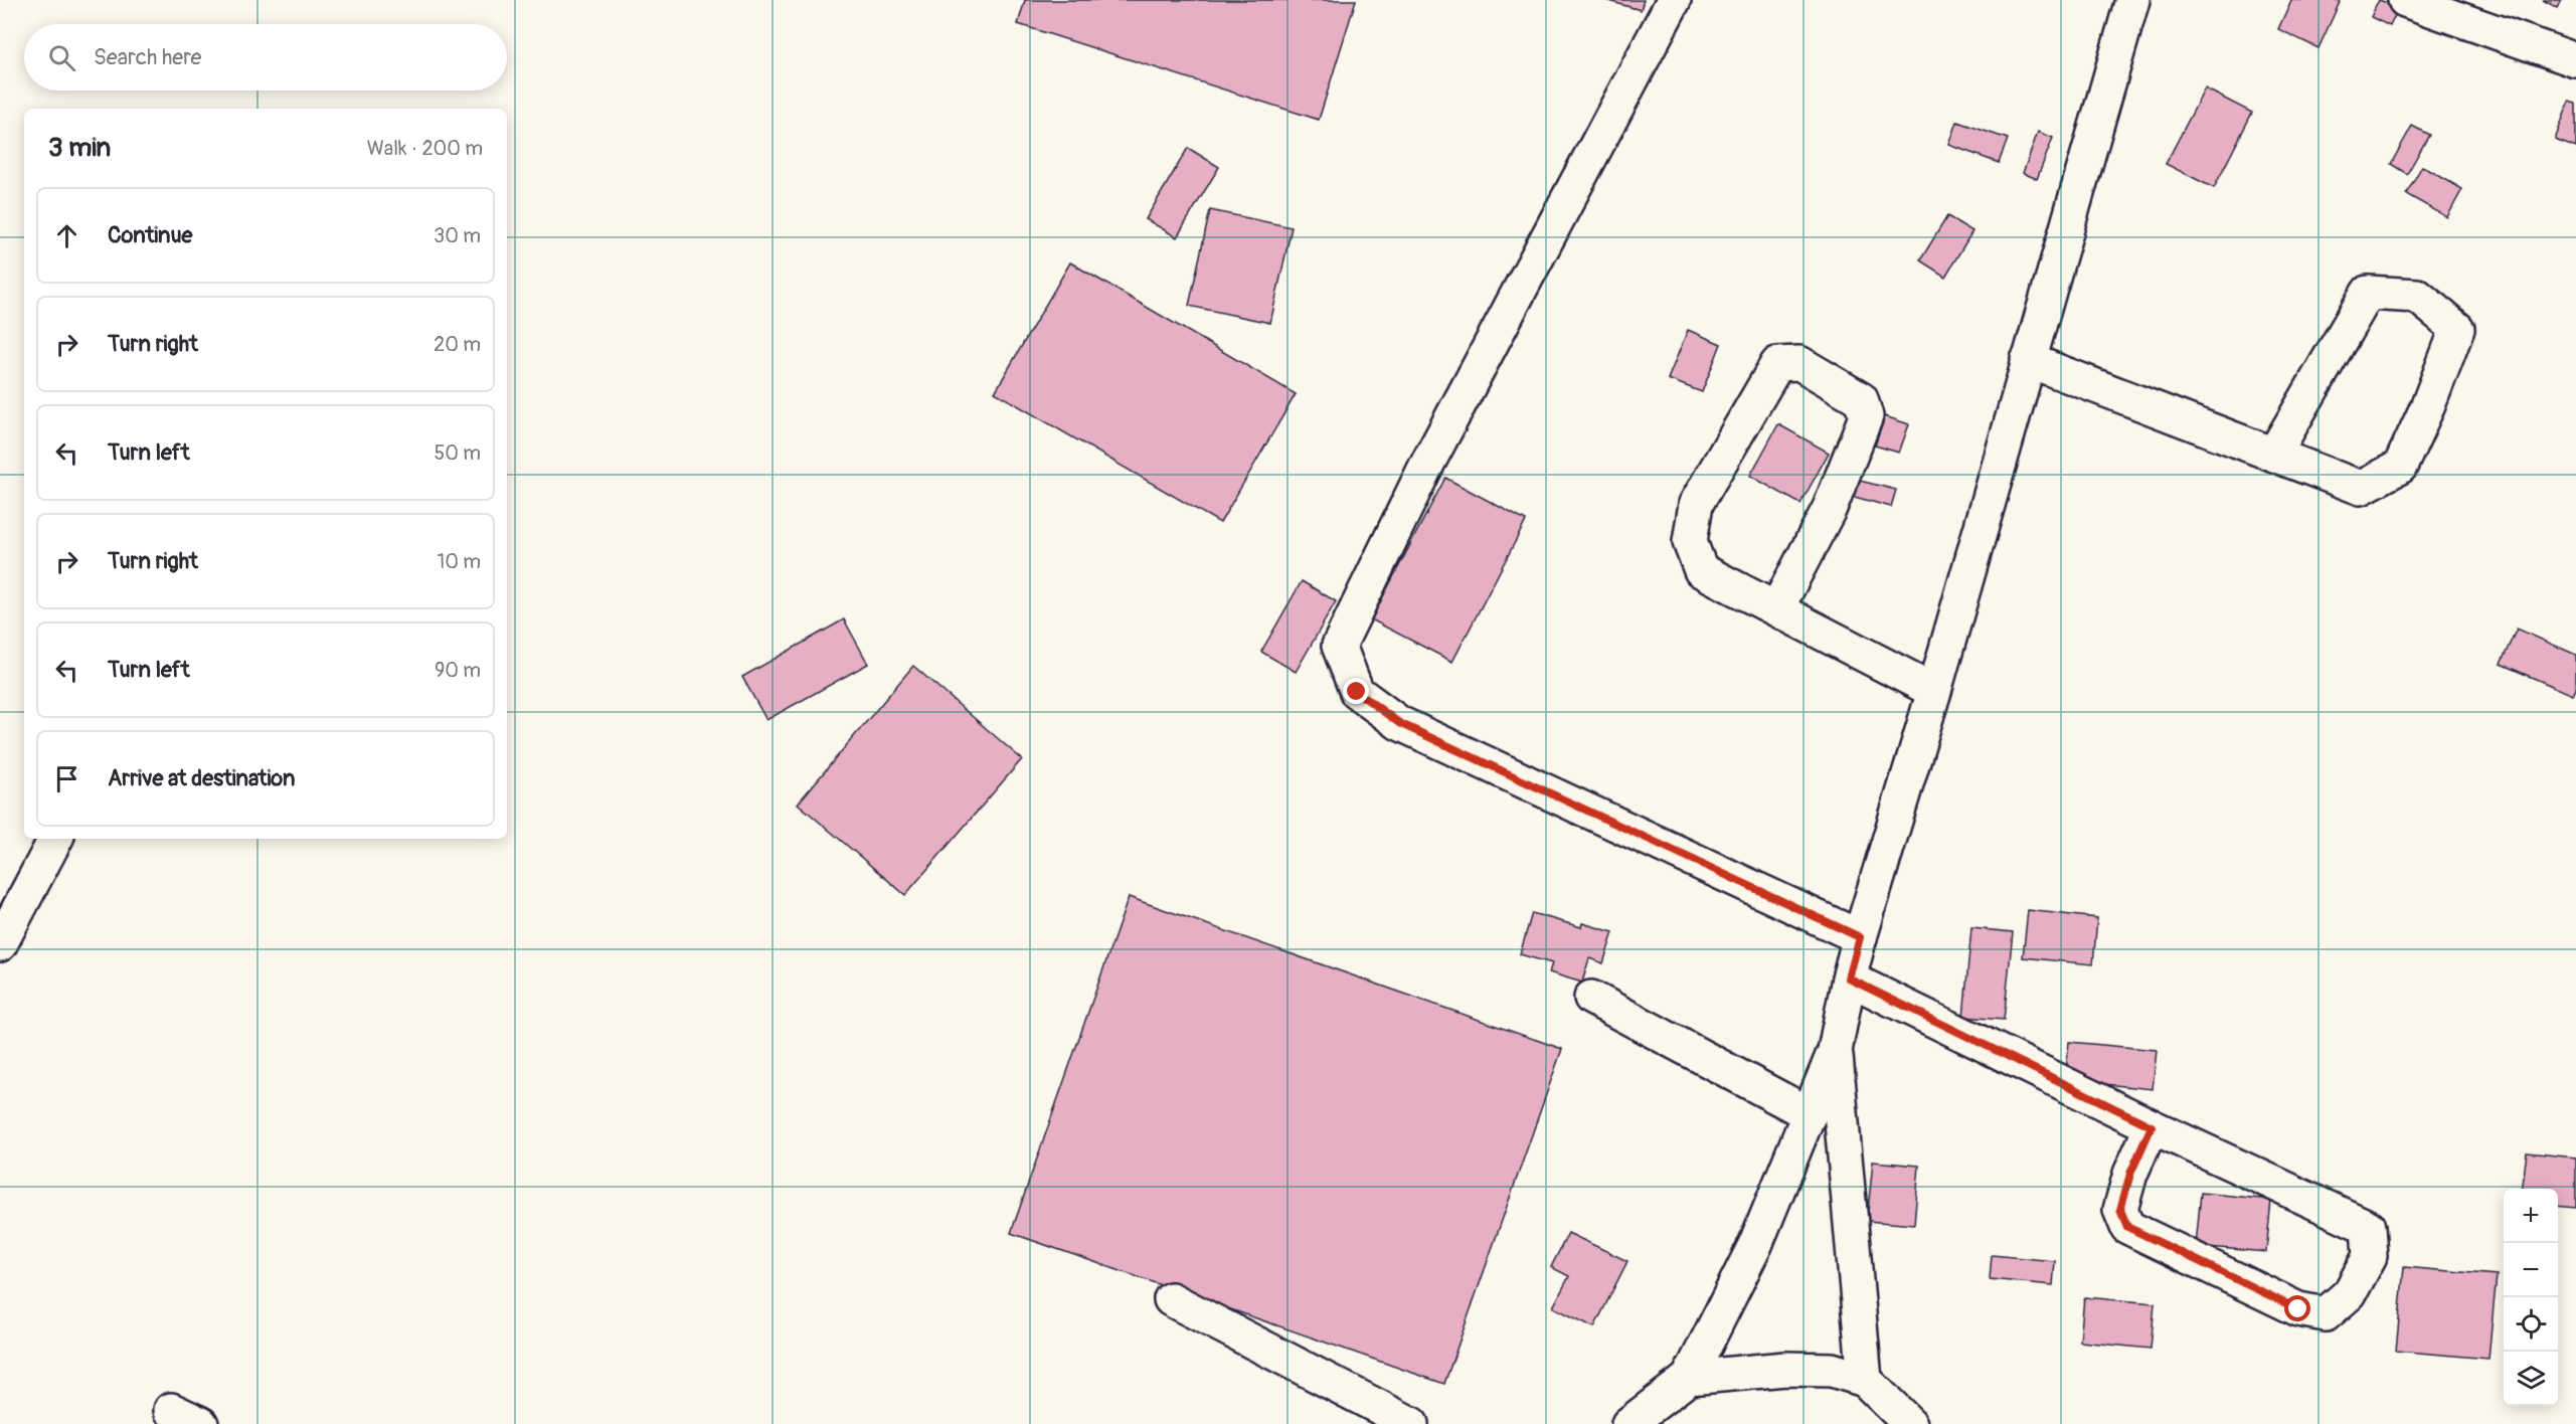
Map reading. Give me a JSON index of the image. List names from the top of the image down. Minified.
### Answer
{"page":{"search":"Search here","heading":["3 min","Walk · 200 m"],"list":[["Continue","30 m"],["Turn right","20 m"],["Turn left","50 m"],["Turn right","10 m"],["Turn left","90 m"],"Arrive at destination"],"map_buttons":["+","−"]}}
